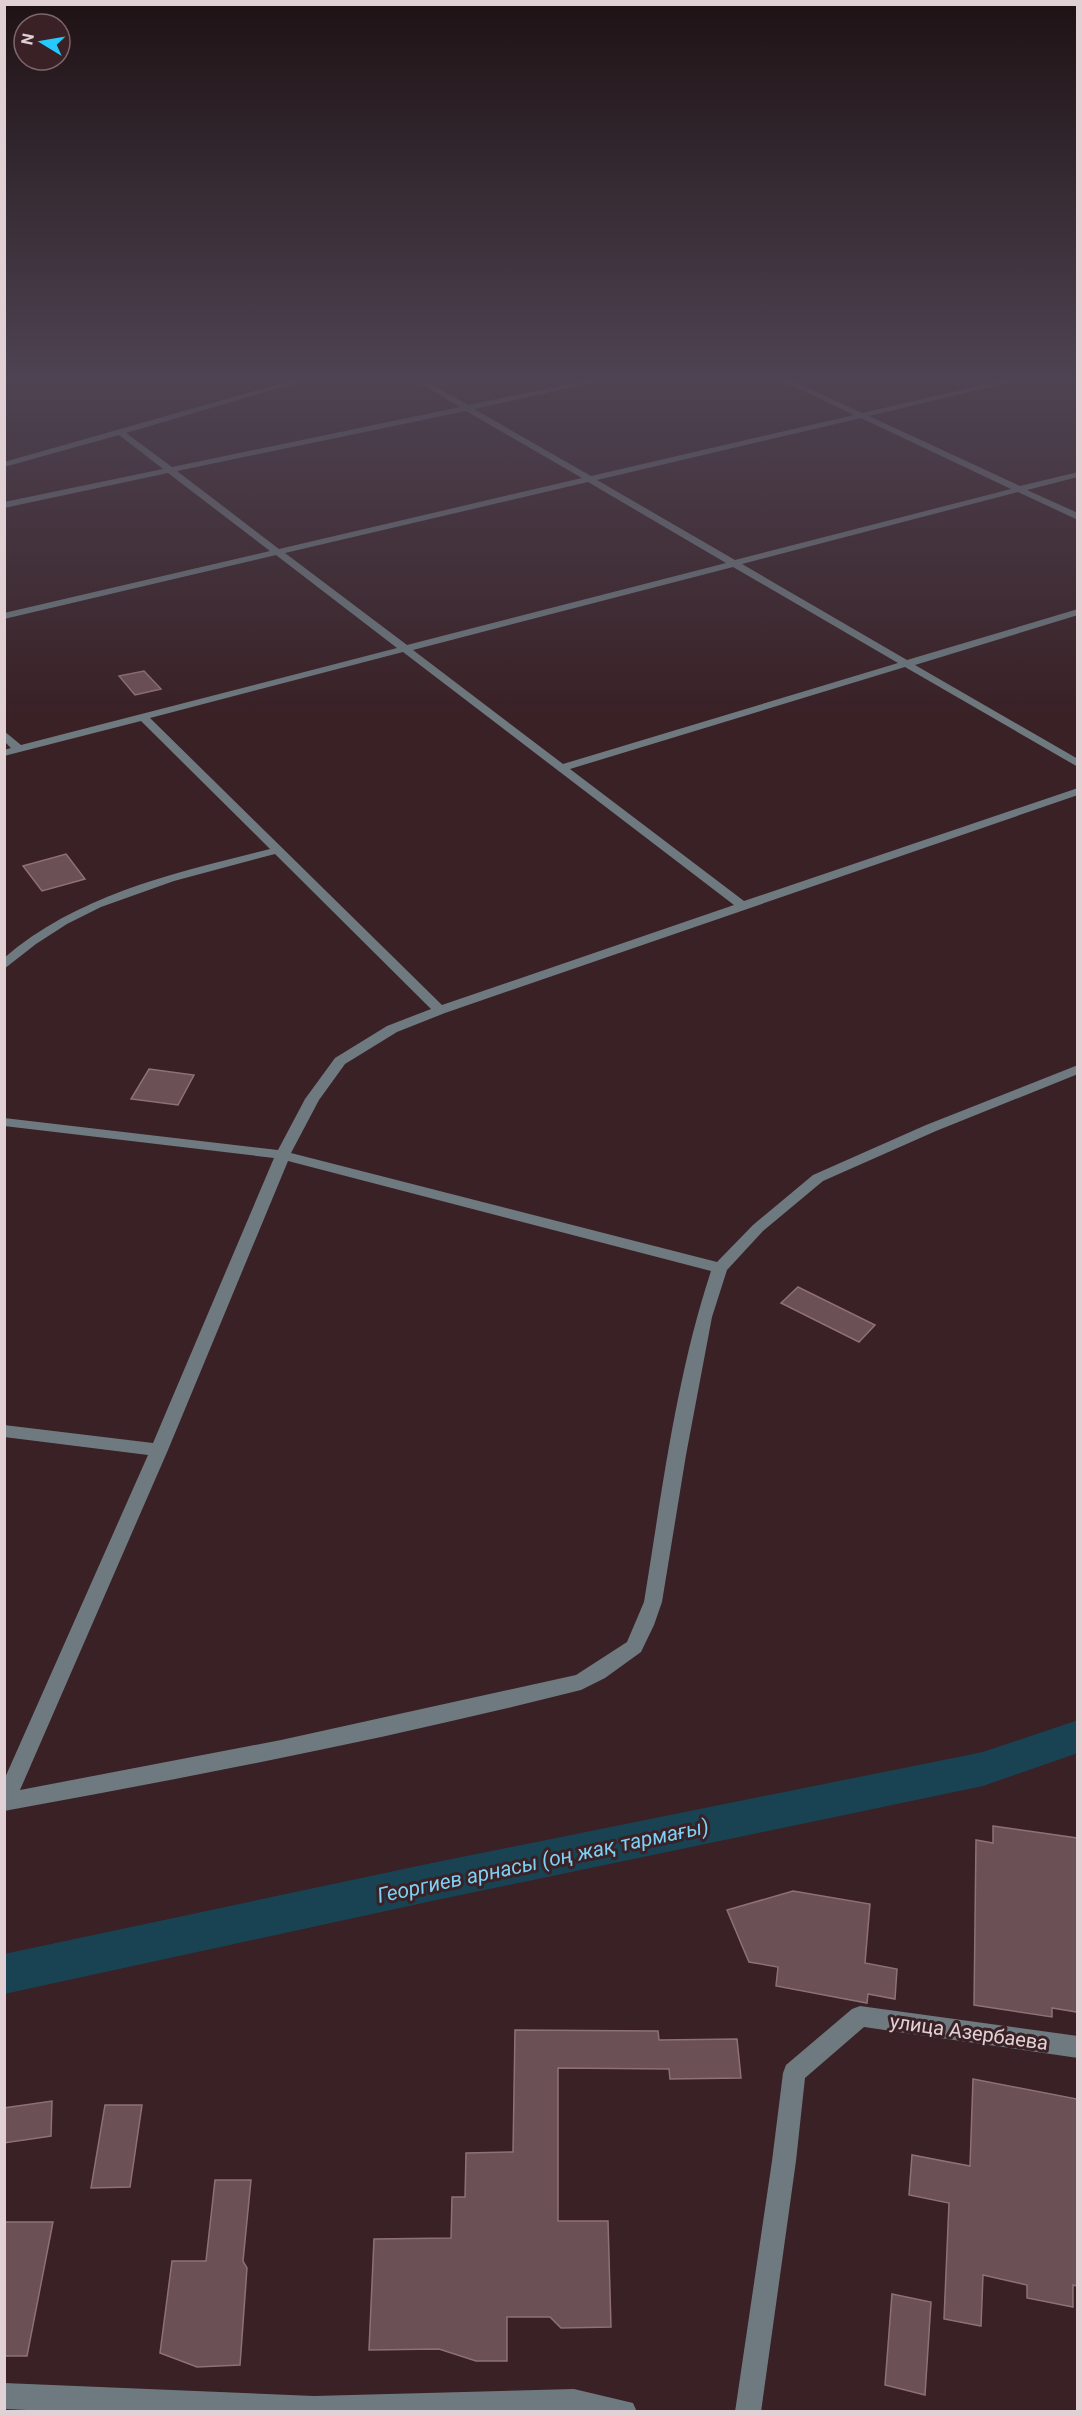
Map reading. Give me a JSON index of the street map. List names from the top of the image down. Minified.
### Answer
{"streets":{"street":["улица Азербаева"]},"water":["Георгиев арнасы (оң жақ тармағы)"],"north":"left"}
